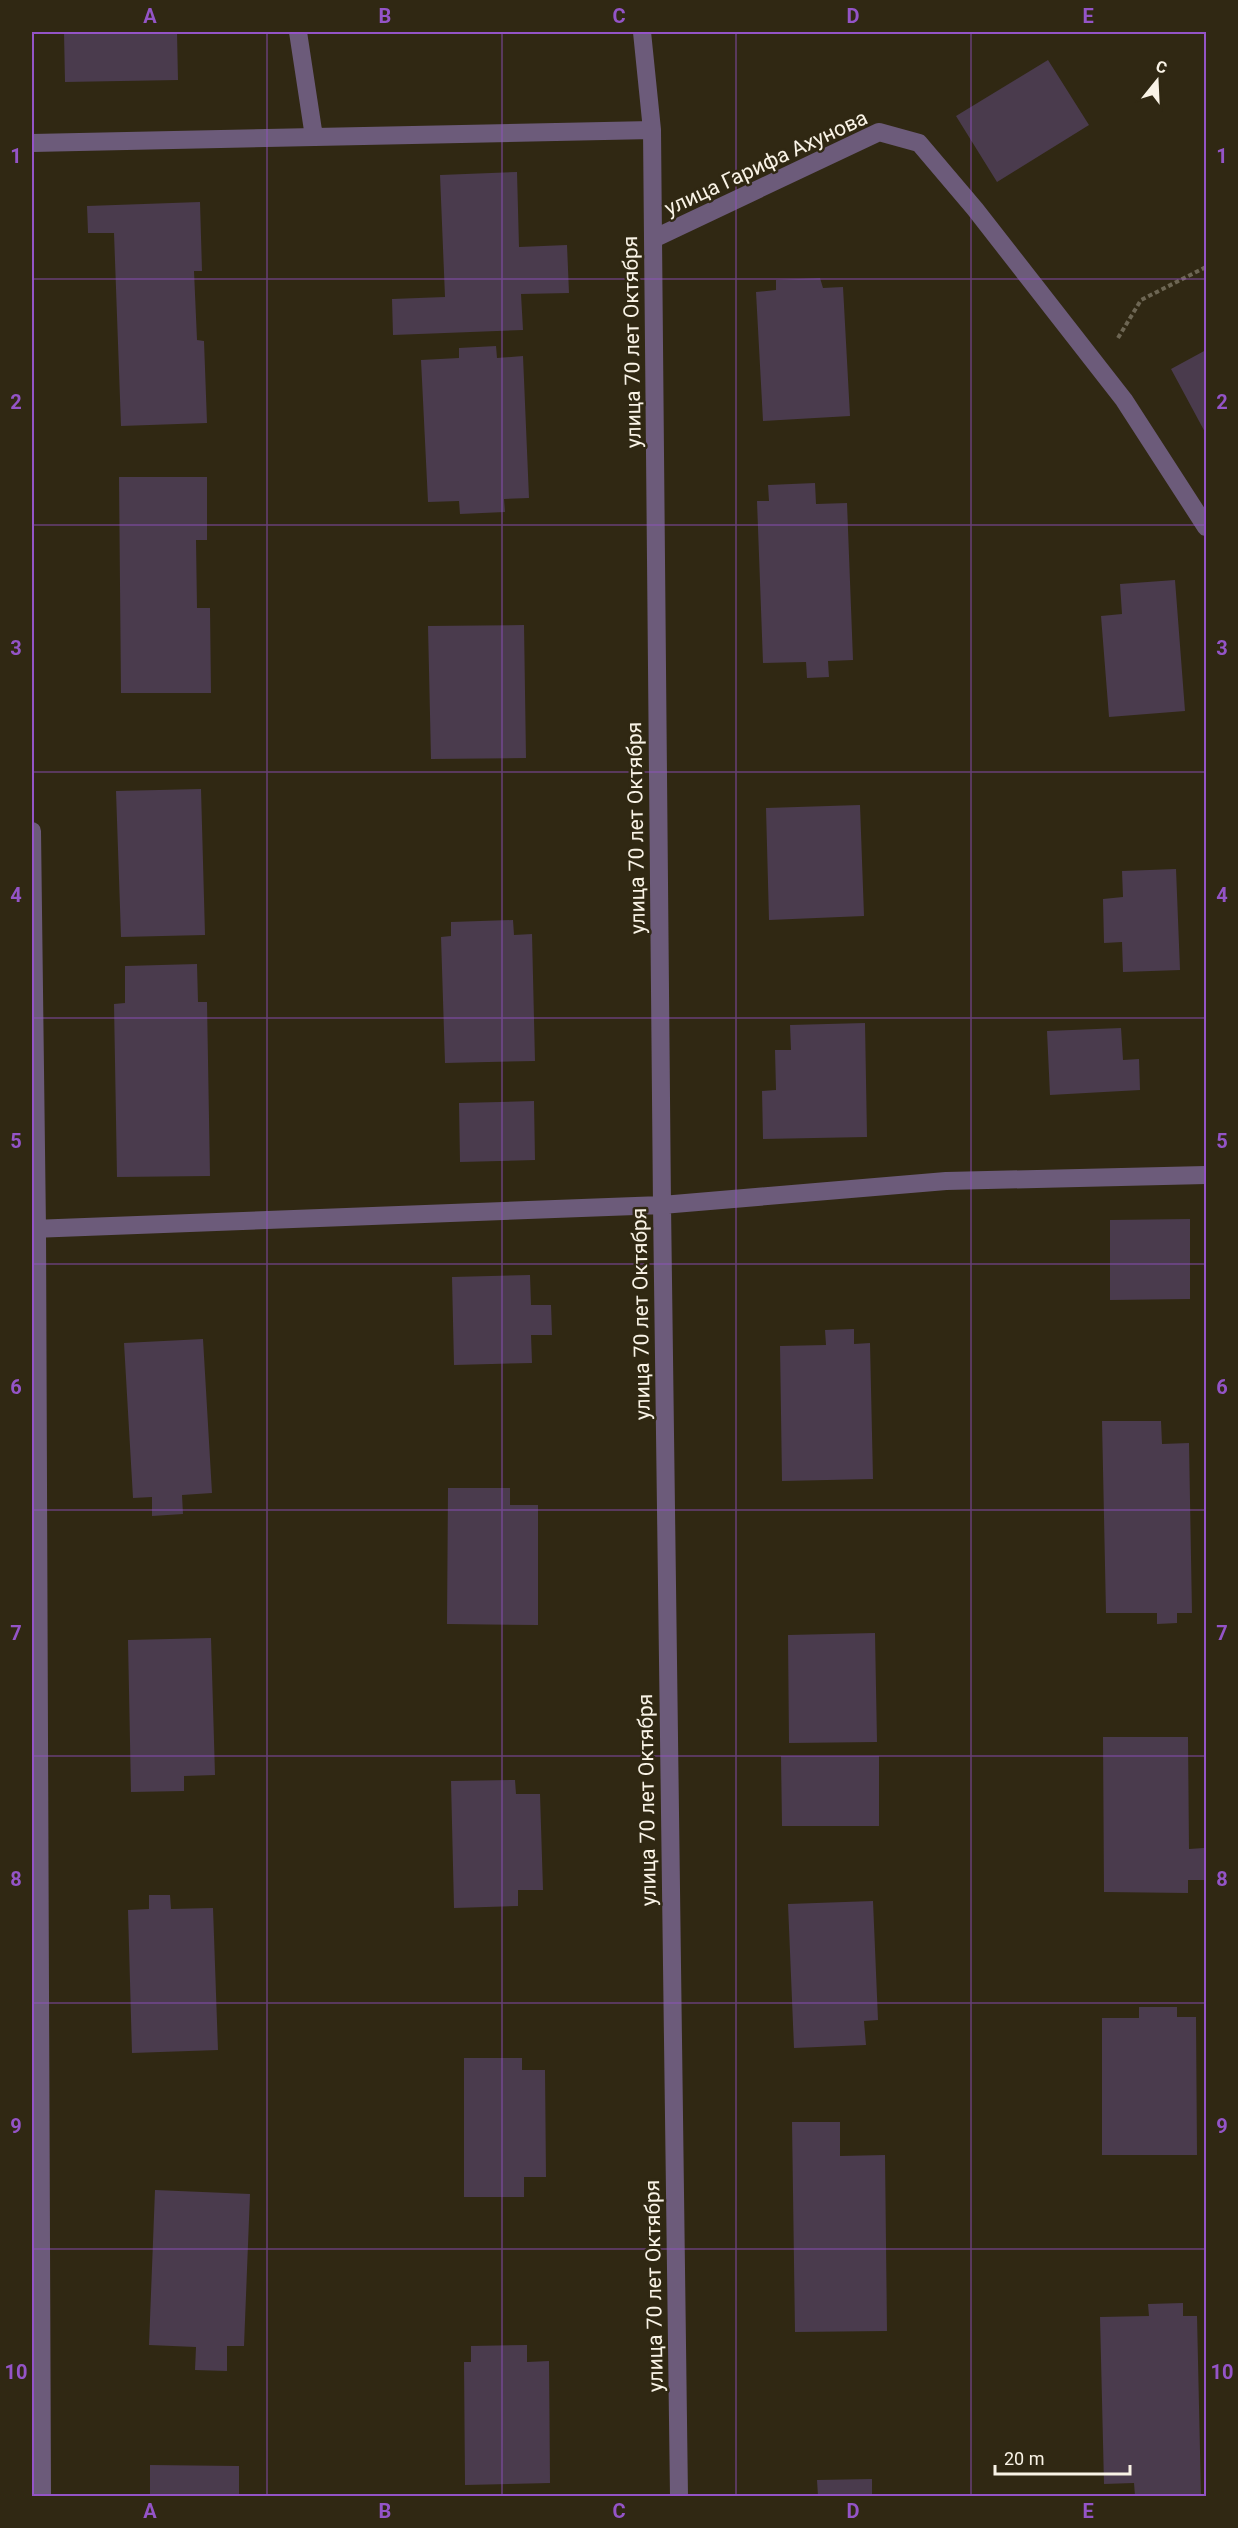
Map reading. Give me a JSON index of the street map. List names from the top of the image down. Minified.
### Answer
{"streets":{"street":["улица Гарифа Ахунова","улица 70 лет Октября"]},"crossings":[["улица Гарифа Ахунова","улица 70 лет Октября"]],"scale_bar":"20 m","north":"top","grid":{"columns":["A","B","C","D","E"],"rows":["1","2","3","4","5","6","7","8","9","10"]}}
